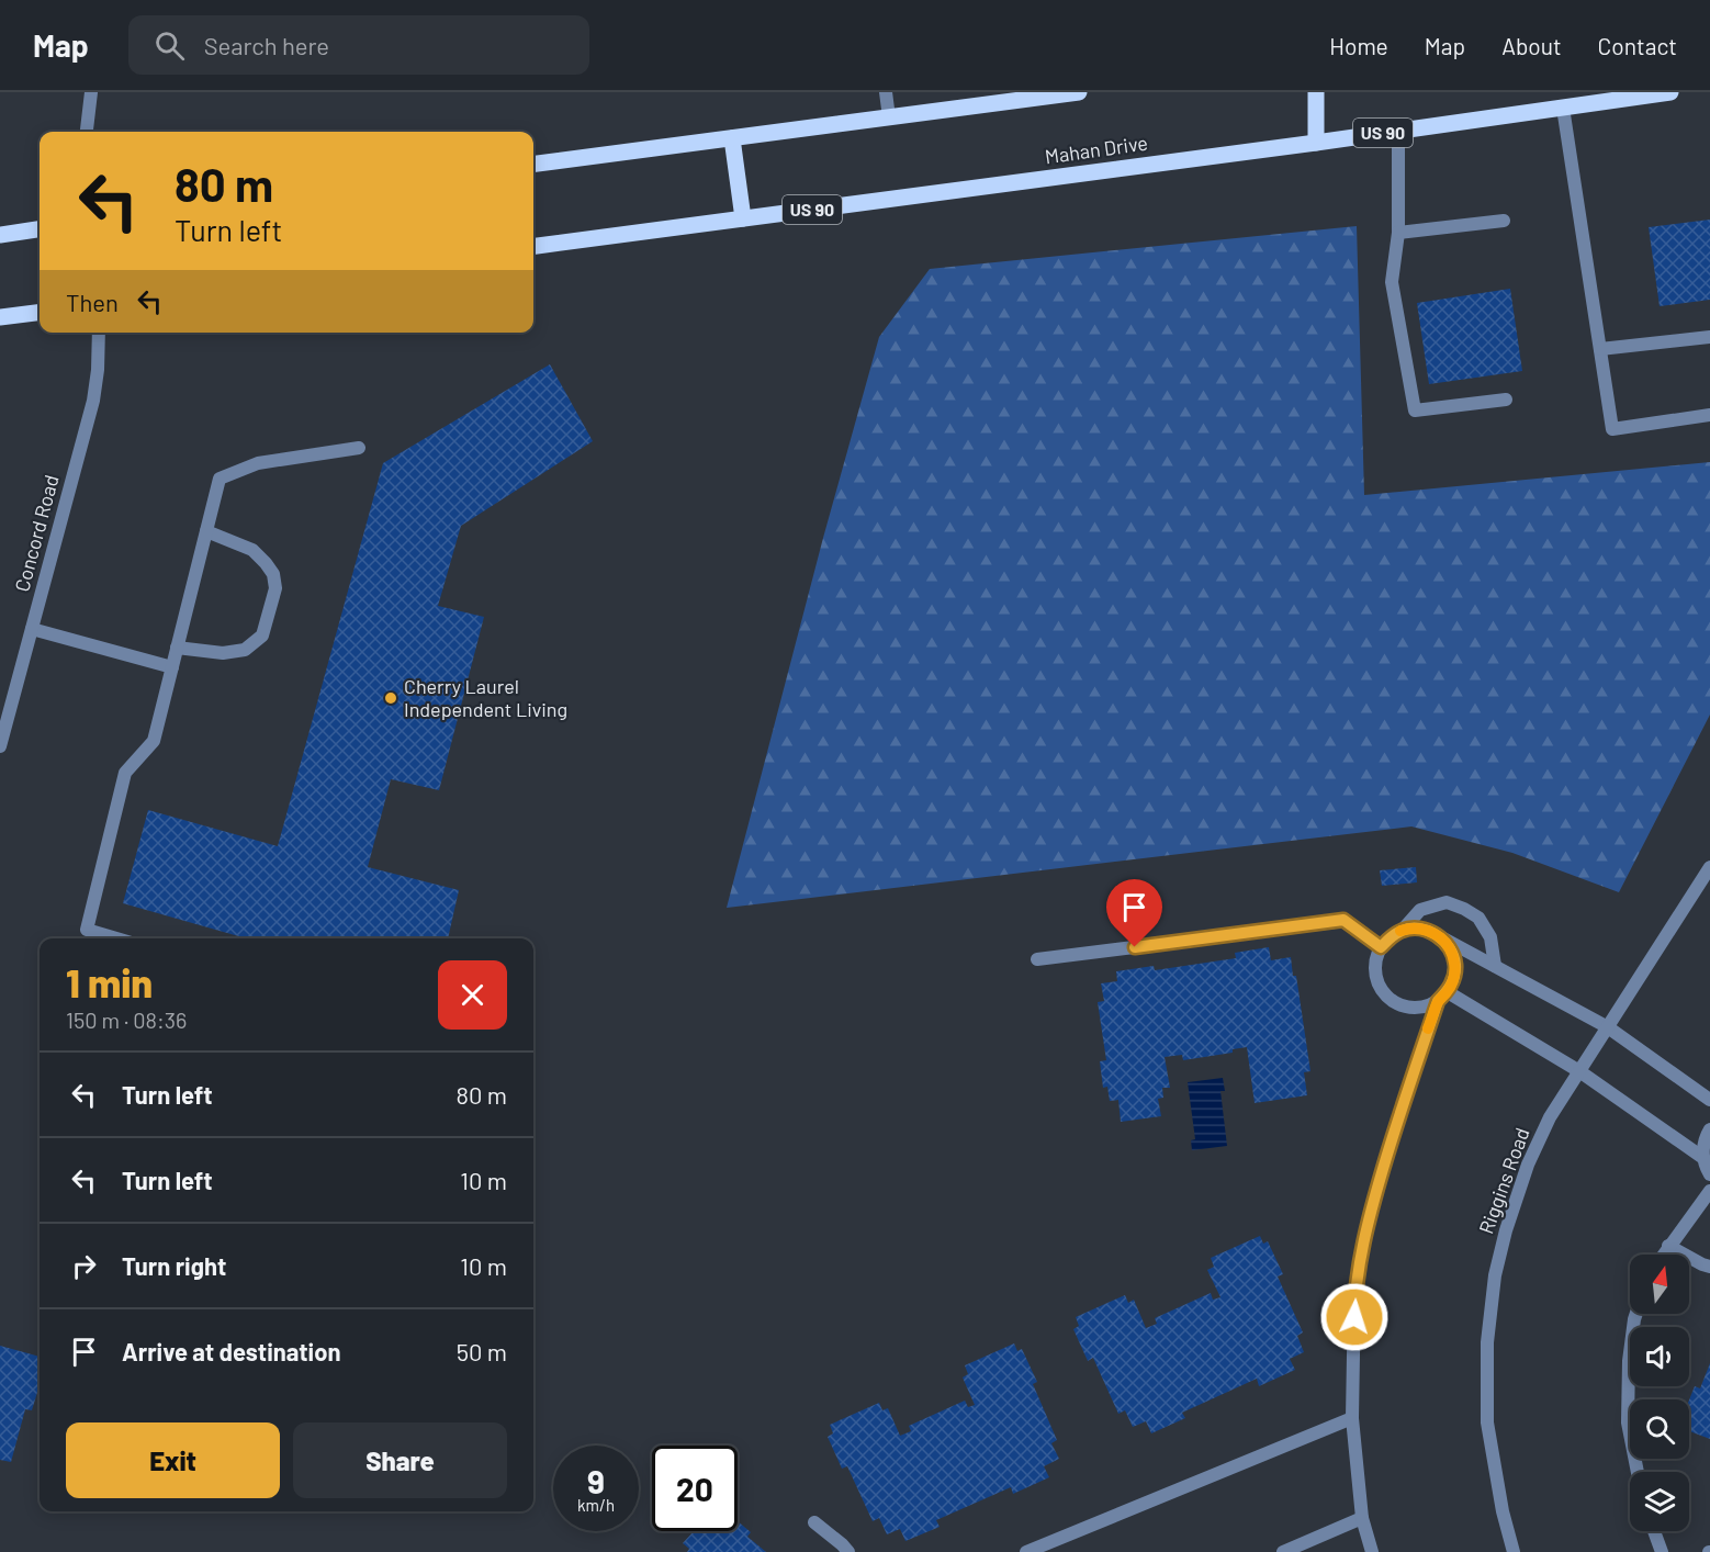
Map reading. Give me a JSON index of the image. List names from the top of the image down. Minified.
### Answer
{"streets":{"main road":["US 90","Mahan Drive"],"street":["Concord Road","Riggins Road"]},"places":["Cherry Laurel Independent Living"],"north":"top","page":{"header":"Map","search":"Search here","nav":["Home","Map","About","Contact"],"turn":["80 m","Turn left"],"then":"Then","heading":["1 min","150 m · 08:36"],"list":[{"name":"Turn left","value":"80 m"},{"name":"Turn left","value":"10 m"},{"name":"Turn right","value":"10 m"},{"name":"Arrive at destination","value":"50 m"}],"buttons":["Exit","Share"],"speed":"9 km/h","limit":"20"}}
